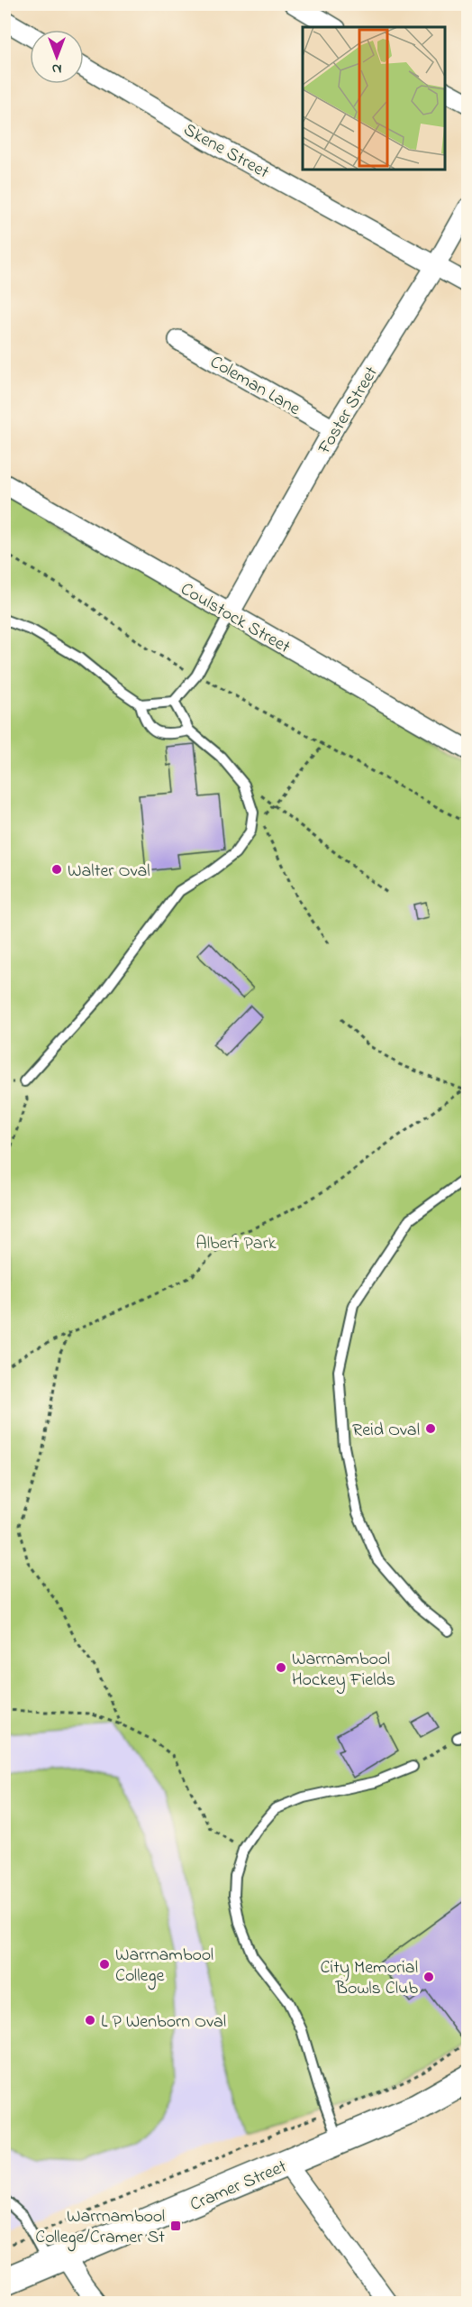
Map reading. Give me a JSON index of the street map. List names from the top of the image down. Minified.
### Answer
{"streets":{"street":["Skene Street","Coleman Lane","Foster Street","Coulstock Street","Cramer Street"]},"crossings":[["Skene Street","Foster Street"],["Coleman Lane","Foster Street"],["Foster Street","Coulstock Street"]],"parks":["Albert Park"],"places":{"other":["Walter Oval","Reid Oval","Warrnambool Hockey Fields","Warrnambool College","City Memorial Bowls Club","L P Wenborn Oval"],"transit":["Warrnambool College/Cramer St"]},"north":"bottom"}
